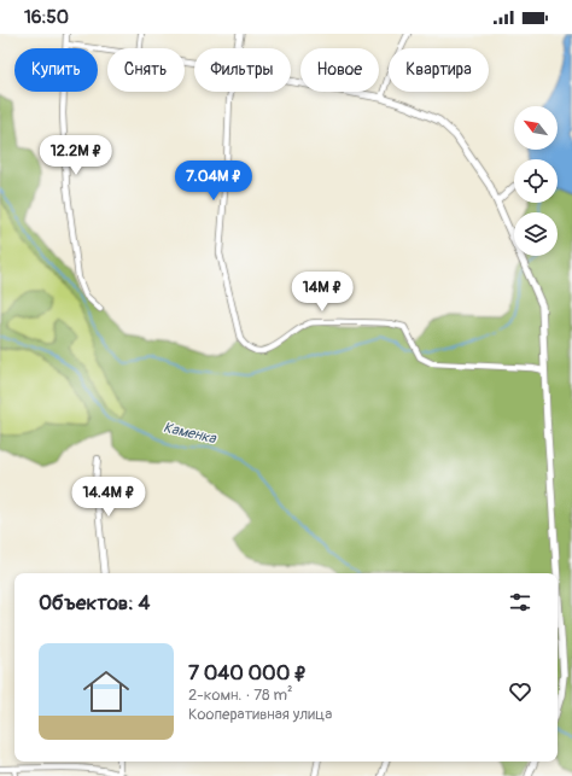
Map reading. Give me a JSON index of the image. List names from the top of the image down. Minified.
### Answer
{"water":["Каменка"],"north":"top left","page":{"status":"16:50","chip":["Купить","Снять","Фильтры","Новое","Квартира"],"price":["12.2M ₽","7.04M ₽","14M ₽","14.4M ₽"],"heading":"Объектов: 4","list":[{"name":"7 040 000 ₽","note":"2-комн. · 78 m² · Кооперативная улица"}]}}
